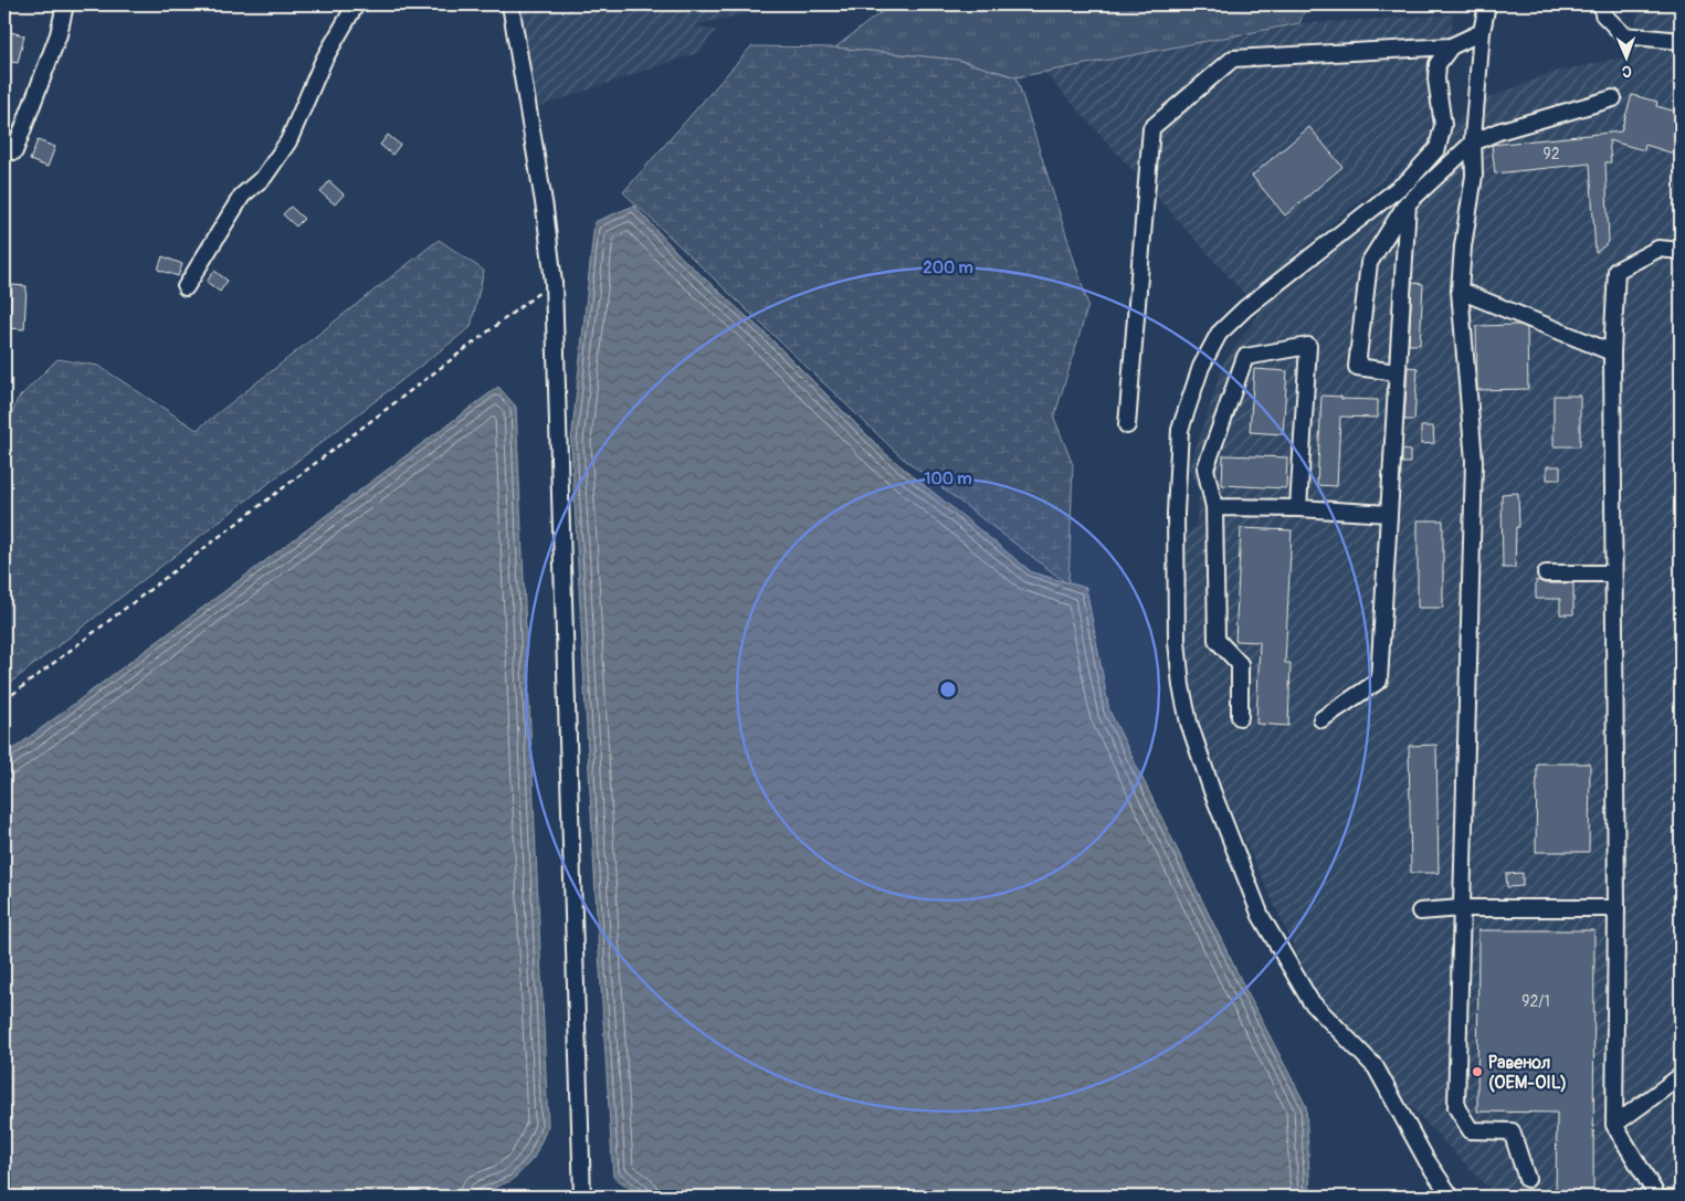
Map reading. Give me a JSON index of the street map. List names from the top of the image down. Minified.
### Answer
{"places":["Равенол (OEM-OIL)"],"house_numbers":["92","92/1"],"north":"bottom","rings":["200 m","100 m"]}
